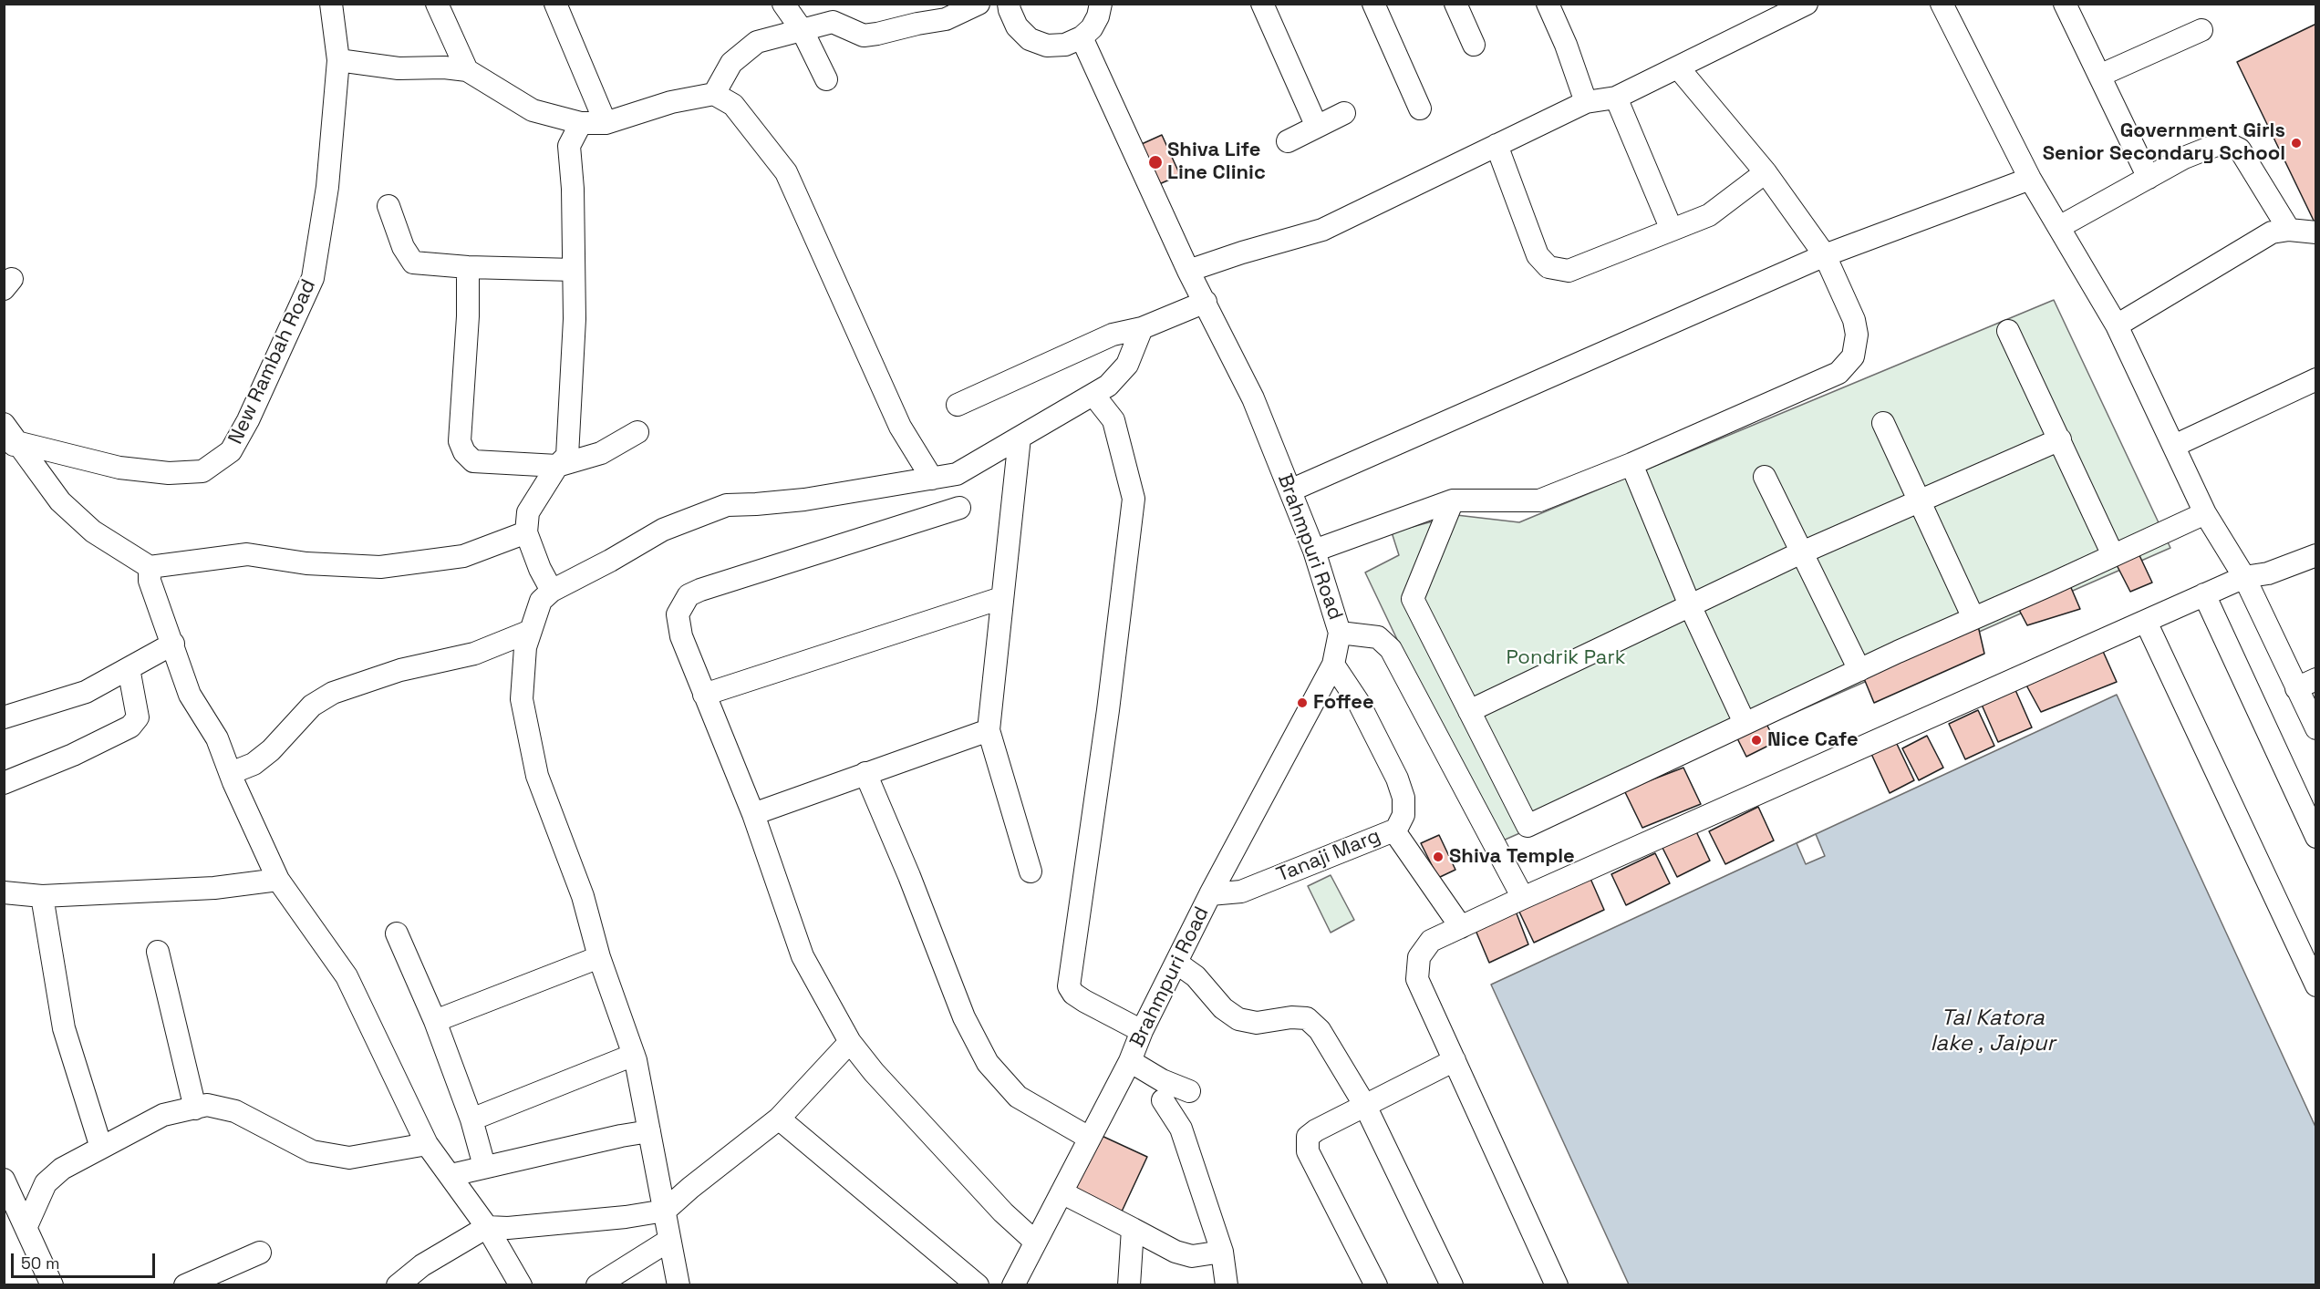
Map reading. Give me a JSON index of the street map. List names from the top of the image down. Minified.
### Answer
{"streets":{"street":["New Rambah Road","Brahmpuri Road","Tanaji Marg"]},"crossings":[["Brahmpuri Road","Tanaji Marg"]],"water":["Tal Katora lake , Jaipur"],"parks":["Pondrik Park"],"places":["Government Girls Senior Secondary School","Shiva Life Line Clinic","Foffee","Nice Cafe","Shiva Temple"],"scale_bar":"50 m"}
